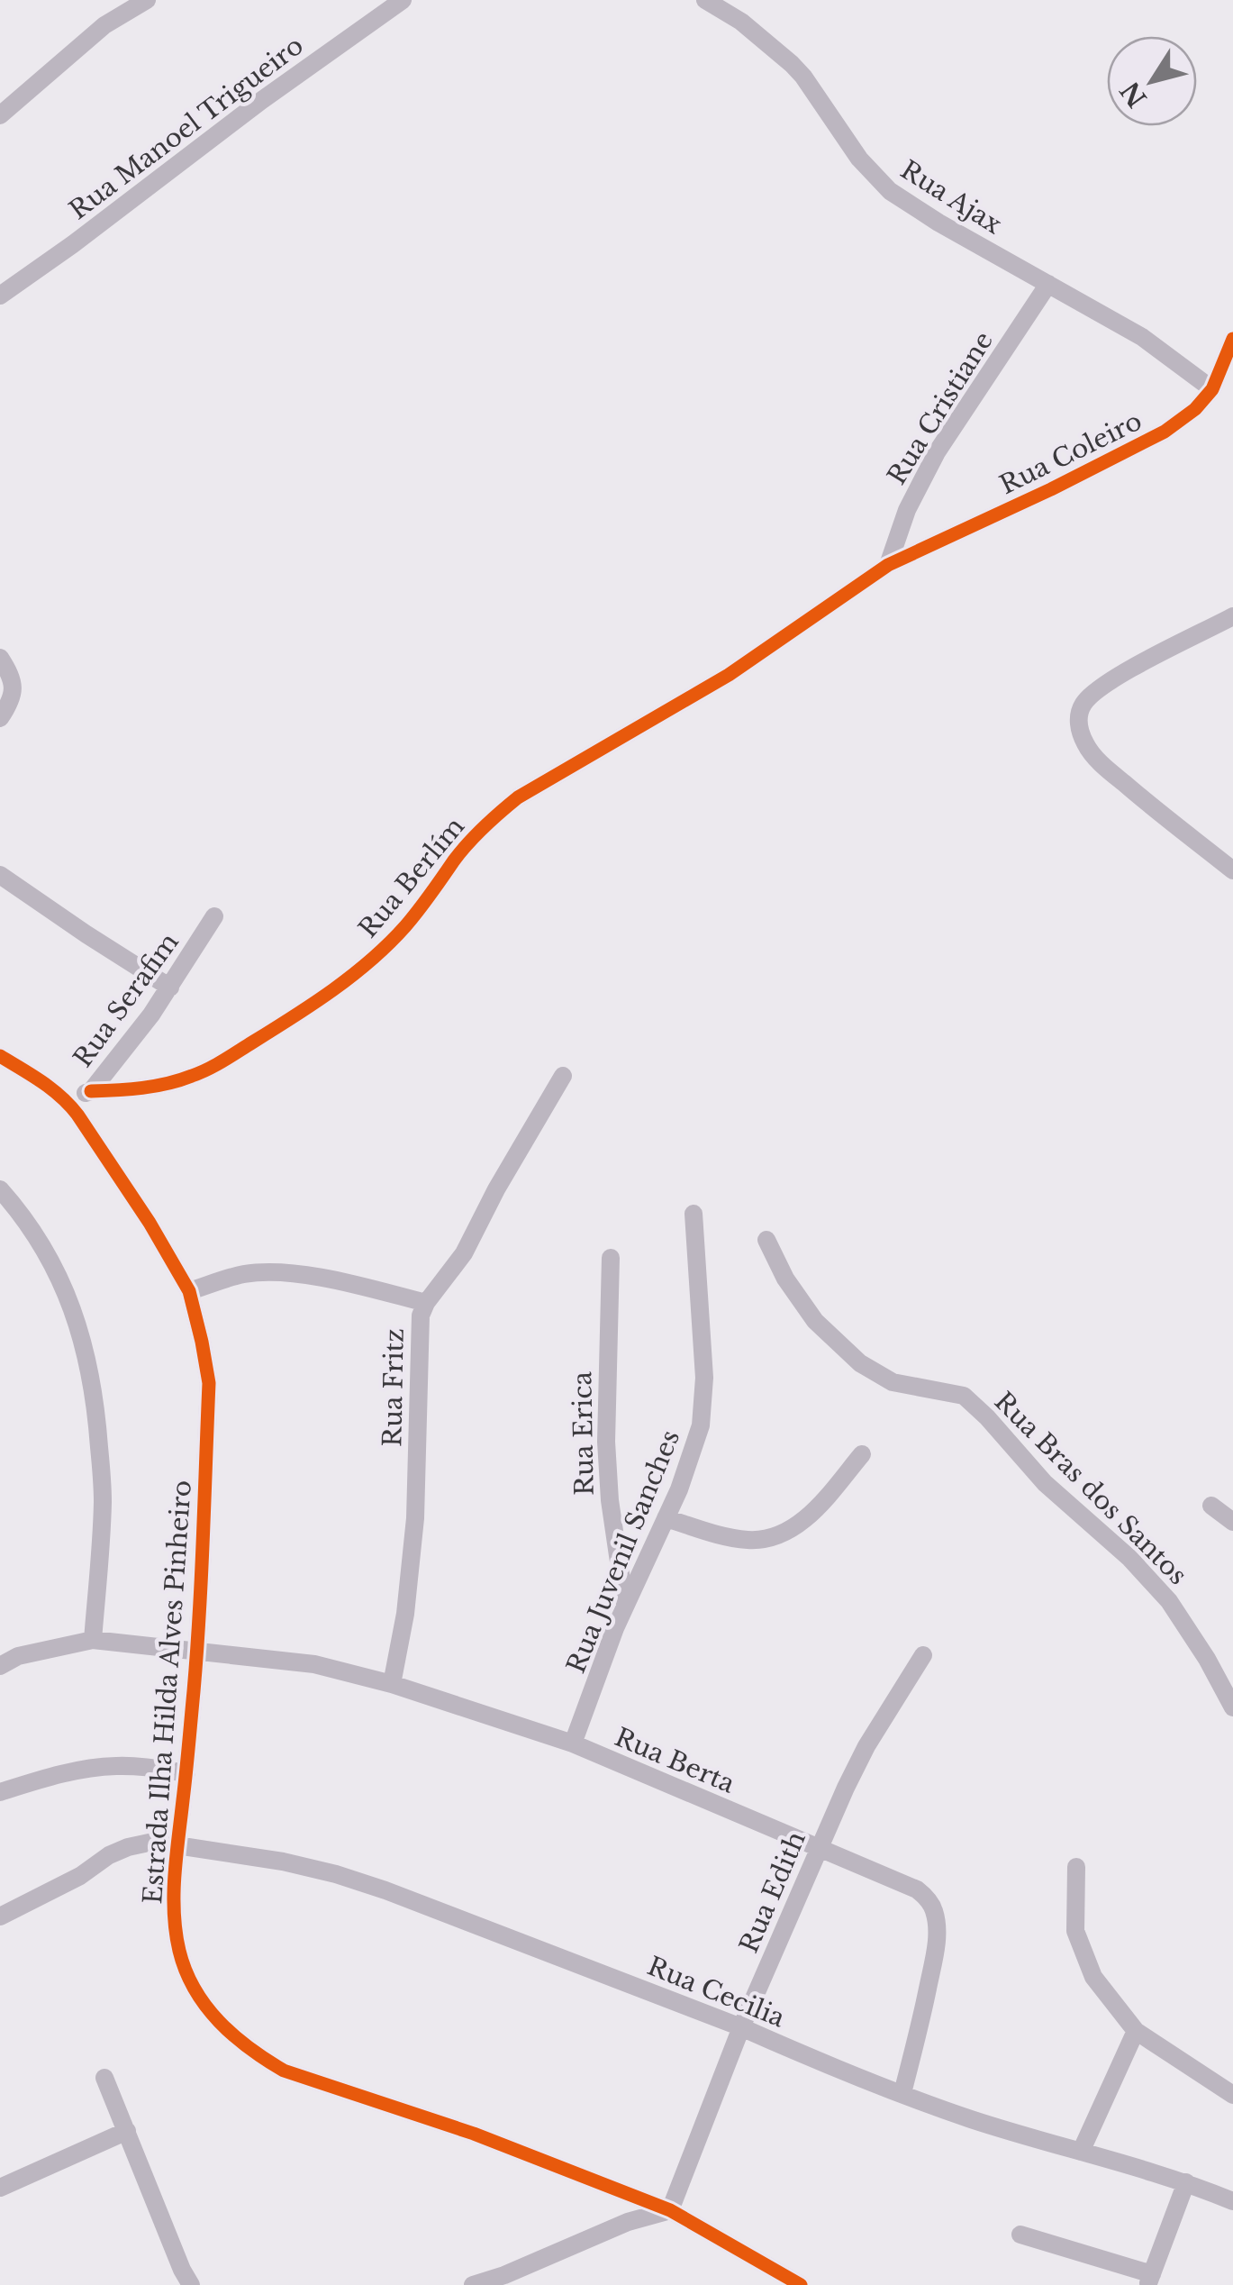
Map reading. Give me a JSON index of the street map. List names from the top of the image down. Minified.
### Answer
{"streets":{"street":["Rua Manoel Trigueiro","Rua Ajax","Rua Cristiane","Rua Coleiro","Rua Berlím","Rua Serafim","Rua Fritz","Rua Erica","Rua Bras dos Santos","Rua Juvenil Sanches","Estrada Ilha Hilda Alves Pinheiro","Rua Berta","Rua Edith","Rua Cecilia"]},"crossings":[["Rua Ajax","Rua Cristiane"],["Rua Ajax","Rua Coleiro"],["Rua Cristiane","Rua Coleiro"],["Rua Cristiane","Rua Berlím"],["Rua Coleiro","Rua Berlím"],["Rua Berlím","Rua Serafim"],["Rua Serafim","Estrada Ilha Hilda Alves Pinheiro"],["Rua Fritz","Rua Berta"],["Rua Erica","Rua Juvenil Sanches"],["Rua Juvenil Sanches","Rua Berta"],["Estrada Ilha Hilda Alves Pinheiro","Rua Berta"],["Estrada Ilha Hilda Alves Pinheiro","Rua Edith"],["Estrada Ilha Hilda Alves Pinheiro","Rua Cecilia"],["Rua Berta","Rua Edith"],["Rua Berta","Rua Cecilia"],["Rua Edith","Rua Cecilia"]],"north":"bottom left"}
